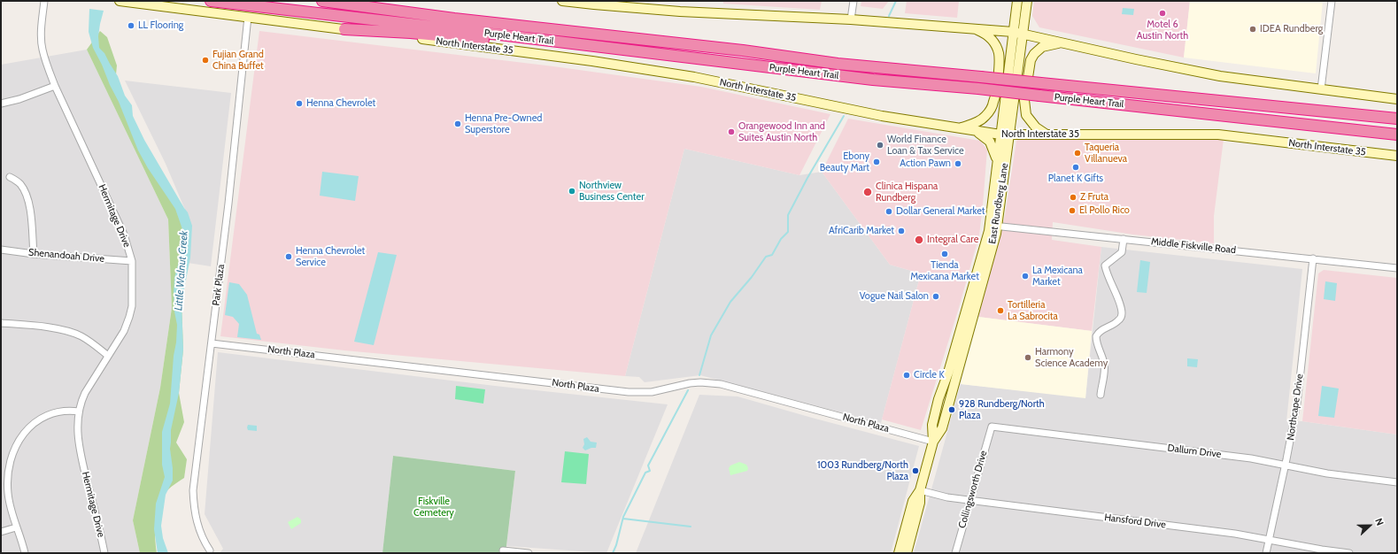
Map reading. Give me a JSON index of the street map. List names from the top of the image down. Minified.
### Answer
{"streets":{"highway":["Purple Heart Trail"],"main road":["North Interstate 35","East Rundberg Lane"],"street":["Hermitage Drive","Middle Fiskville Road","Shenandoah Drive","Park Plaza","North Plaza","Northcape Drive","Dallum Drive","Collingsworth Drive","Hansford Drive"]},"crossings":[["North Interstate 35","East Rundberg Lane"],["North Interstate 35","Park Plaza"],["East Rundberg Lane","Middle Fiskville Road"],["East Rundberg Lane","North Plaza"],["East Rundberg Lane","Hansford Drive"],["Hermitage Drive","Shenandoah Drive"],["Middle Fiskville Road","Northcape Drive"],["Park Plaza","North Plaza"],["Northcape Drive","Dallum Drive"],["Northcape Drive","Hansford Drive"],["Dallum Drive","Collingsworth Drive"],["Collingsworth Drive","Hansford Drive"]],"water":["Little Walnut Creek"],"parks":["Fiskville Cemetery"],"places":["Motel 6 Austin North","LL Flooring","IDEA Rundberg","Fujian Grand China Buffet","Henna Chevrolet","Henna Pre-Owned Superstore","Orangewood Inn and Suites Austin North","World Finance Loan & Tax Service","Taqueria Villanueva","Ebony Beauty Mart","Action Pawn","Planet K Gifts","Northview Business Center","Clinica Hispana Rundberg","Z Fruta","El Pollo Rico","Dollar General Market","AfriCarib Market","Integral Care","Tienda Mexicana Market","Henna Chevrolet Service","La Mexicana Market","Vogue Nail Salon","Tortilleria La Sabrocita","Harmony Science Academy","Circle K","928 Rundberg/North Plaza","1003 Rundberg/North Plaza"],"north":"right"}
